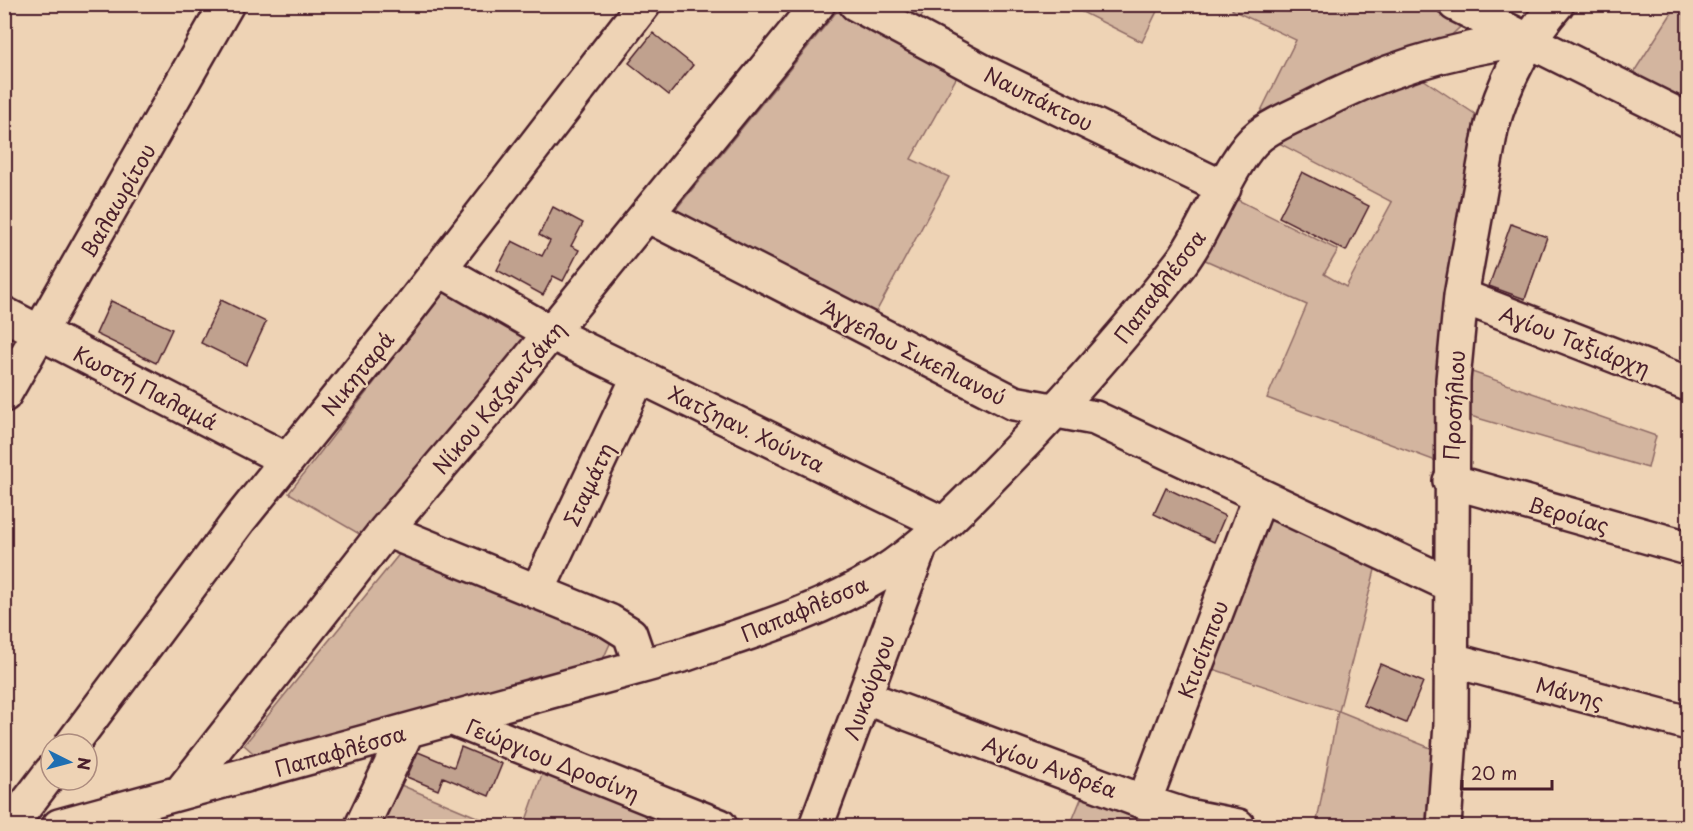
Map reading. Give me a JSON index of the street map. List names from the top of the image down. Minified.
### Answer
{"streets":{"street":["Ναυπάκτου","Βαλαωρίτου","Παπαφλέσσα","Αγίου Ταξιάρχη","Άγγελου Σικελιανού","Νικηταρά","Κωστή Παλαμά","Νίκου Καζαντζάκη","Προσήλιου","Χατζηαν. Χούντα","Σταμάτη","Βεροίας","Κτισίππου","Λυκούργου","Μάνης","Γεώργιου Δροσίνη","Αγίου Ανδρέα"]},"crossings":[["Ναυπάκτου","Παπαφλέσσα"],["Βαλαωρίτου","Κωστή Παλαμά"],["Παπαφλέσσα","Άγγελου Σικελιανού"],["Παπαφλέσσα","Νίκου Καζαντζάκη"],["Παπαφλέσσα","Προσήλιου"],["Παπαφλέσσα","Χατζηαν. Χούντα"],["Παπαφλέσσα","Λυκούργου"],["Παπαφλέσσα","Γεώργιου Δροσίνη"],["Αγίου Ταξιάρχη","Προσήλιου"],["Άγγελου Σικελιανού","Νίκου Καζαντζάκη"],["Άγγελου Σικελιανού","Προσήλιου"],["Άγγελου Σικελιανού","Κτισίππου"],["Νικηταρά","Κωστή Παλαμά"],["Νικηταρά","Χατζηαν. Χούντα"],["Νίκου Καζαντζάκη","Χατζηαν. Χούντα"],["Προσήλιου","Βεροίας"],["Προσήλιου","Μάνης"],["Χατζηαν. Χούντα","Σταμάτη"],["Κτισίππου","Αγίου Ανδρέα"],["Λυκούργου","Αγίου Ανδρέα"]],"scale_bar":"20 m","north":"right"}
